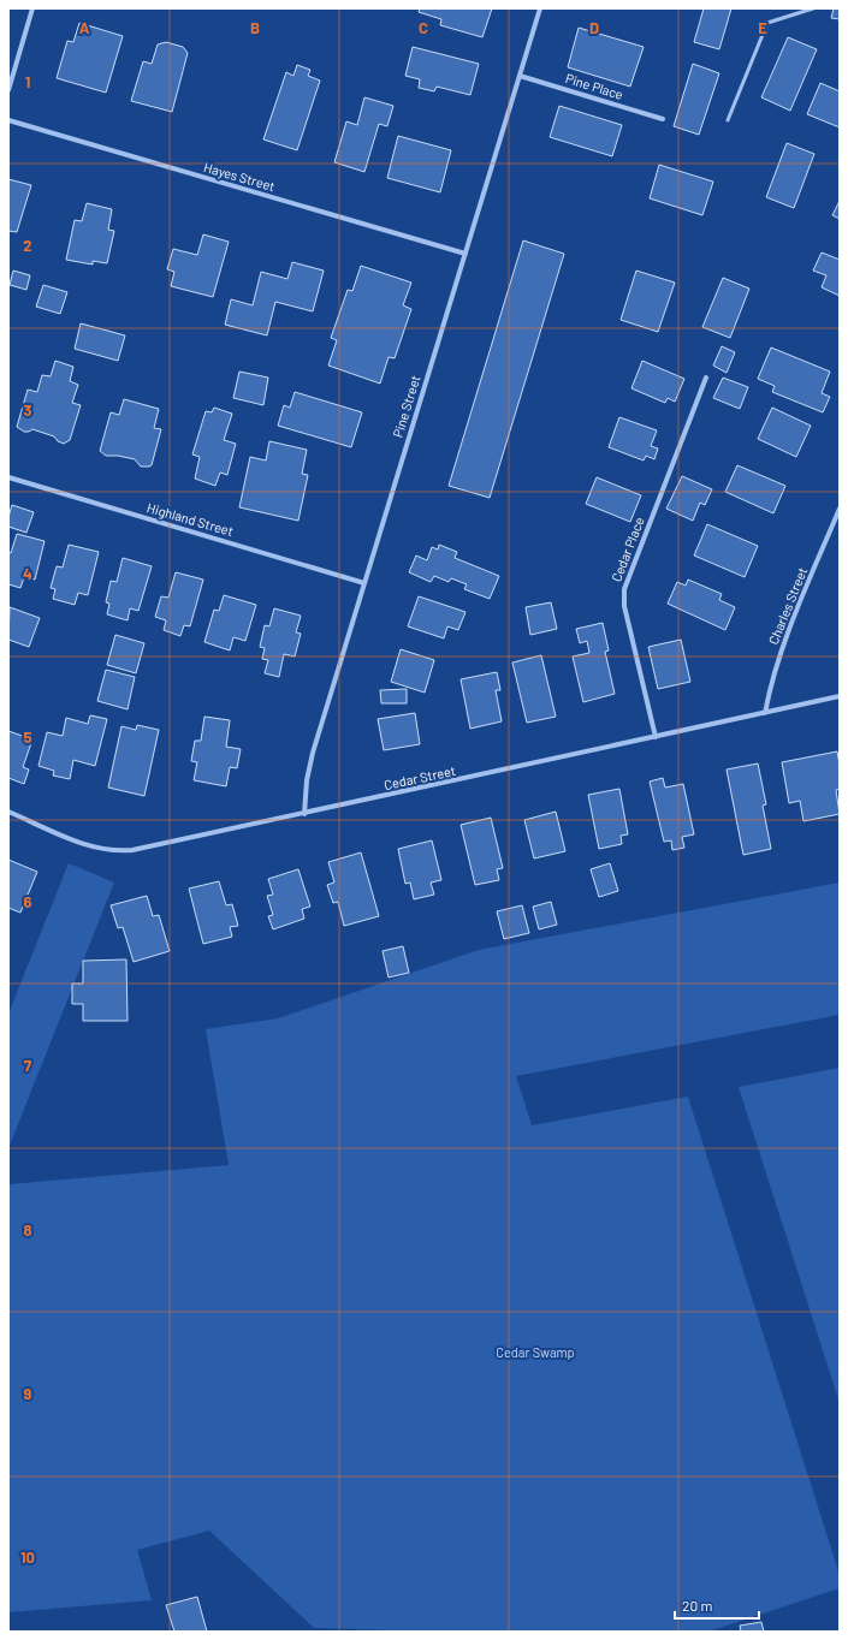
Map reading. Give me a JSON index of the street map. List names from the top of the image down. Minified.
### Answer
{"streets":{"street":["Pine Place","Hayes Street","Pine Street","Highland Street","Cedar Place","Charles Street","Cedar Street"]},"crossings":[["Pine Place","Pine Street"],["Hayes Street","Pine Street"],["Pine Street","Highland Street"],["Pine Street","Cedar Street"],["Cedar Place","Cedar Street"],["Charles Street","Cedar Street"]],"parks":["Cedar Swamp"],"scale_bar":"20 m","grid":{"columns":["A","B","C","D","E"],"rows":["1","2","3","4","5","6","7","8","9","10"]}}
